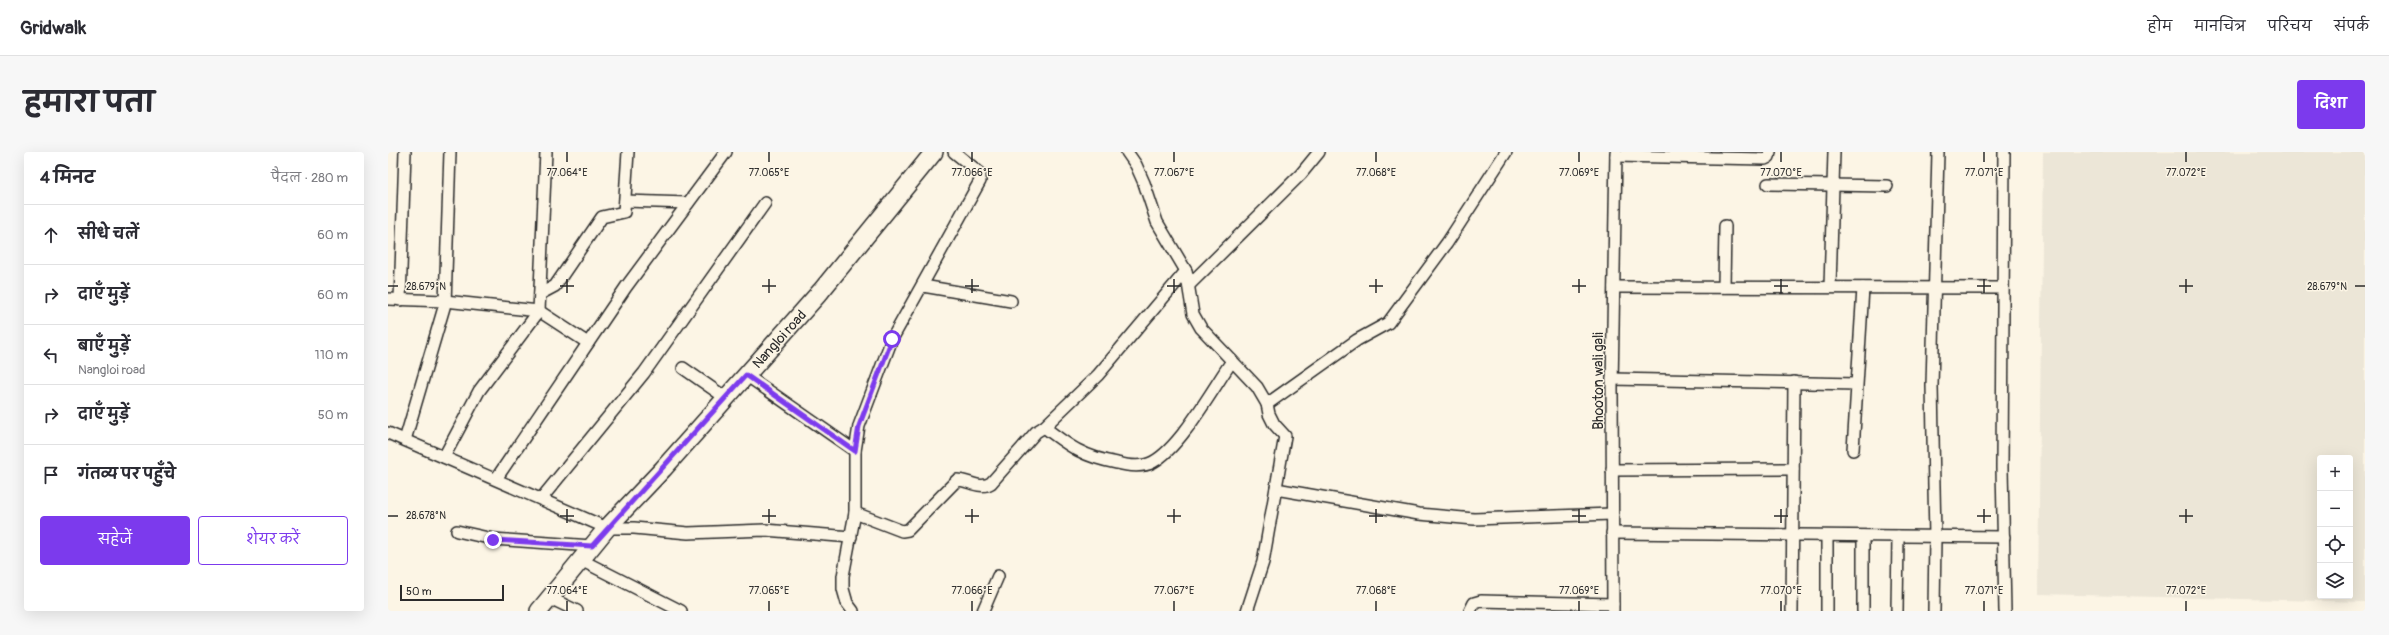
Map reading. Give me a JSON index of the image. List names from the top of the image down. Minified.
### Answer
{"streets":{"main road":["Nangloi road"],"street":["Bhooton wali gali"]},"scale_bar":"50 m","page":{"header":"Gridwalk","nav":["होम","मानचित्र","परिचय","संपर्क"],"title":"हमारा पता","buttons":["दिशा",["सहेजें","शेयर करें"]],"heading":["4 मिनट","पैदल · 280 m"],"list":[["सीधे चलें","60 m"],["दाएँ मुड़ें","60 m"],["बाएँ मुड़ें","Nangloi road","110 m"],["दाएँ मुड़ें","50 m"],"गंतव्य पर पहुँचे"],"map_buttons":["+","−"],"scale":"50 m"},"coordinates":["77.064°E","77.065°E","77.066°E","77.067°E","77.068°E","77.069°E","77.070°E","77.071°E","77.072°E","28.679°N","28.678°N"]}
